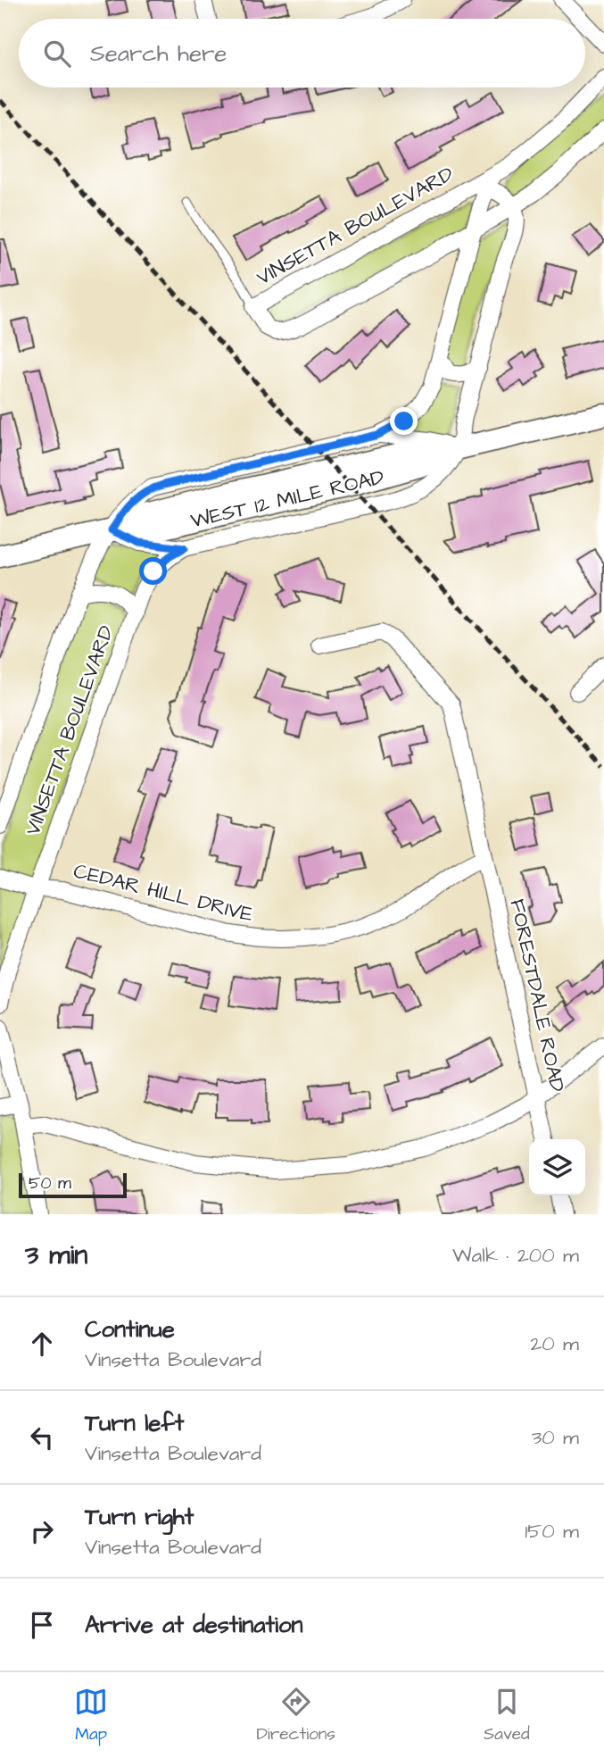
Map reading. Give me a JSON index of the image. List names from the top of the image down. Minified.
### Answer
{"streets":{"main road":["WEST 12 MILE ROAD"],"street":["VINSETTA BOULEVARD","CEDAR HILL DRIVE","FORESTDALE ROAD"]},"crossings":[["VINSETTA BOULEVARD","WEST 12 MILE ROAD"],["VINSETTA BOULEVARD","CEDAR HILL DRIVE"],["CEDAR HILL DRIVE","FORESTDALE ROAD"]],"scale_bar":"50 m","page":{"search":"Search here","scale":"50 m","heading":["3 min","Walk · 200 m"],"list":[["Continue","Vinsetta Boulevard","20 m"],["Turn left","Vinsetta Boulevard","30 m"],["Turn right","Vinsetta Boulevard","150 m"],"Arrive at destination"],"nav":["Map","Directions","Saved"]}}
